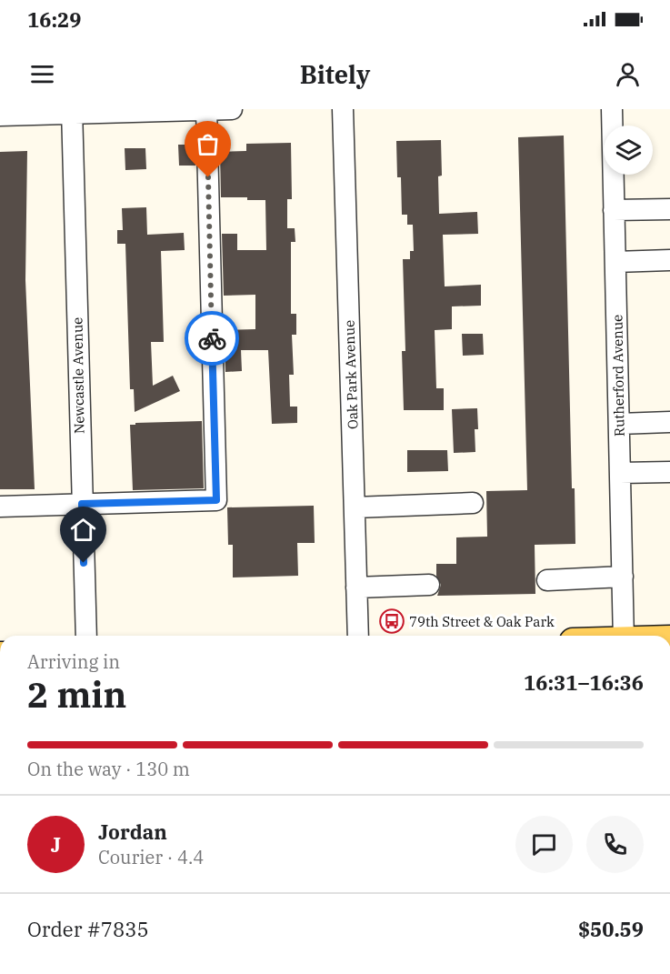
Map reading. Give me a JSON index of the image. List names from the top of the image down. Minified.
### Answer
{"streets":{"street":["Oak Park Avenue","Newcastle Avenue","Rutherford Avenue"]},"places":{"bus stop":["79th Street & Oak Park"]},"page":{"status":"16:29","header":"Bitely","heading":["2 min","Arriving in","16:31–16:36"],"panel":["Jordan","Courier · 4.4","Order #7835","$50.59"],"bar":"On the way · 130 m","round":"J"}}
